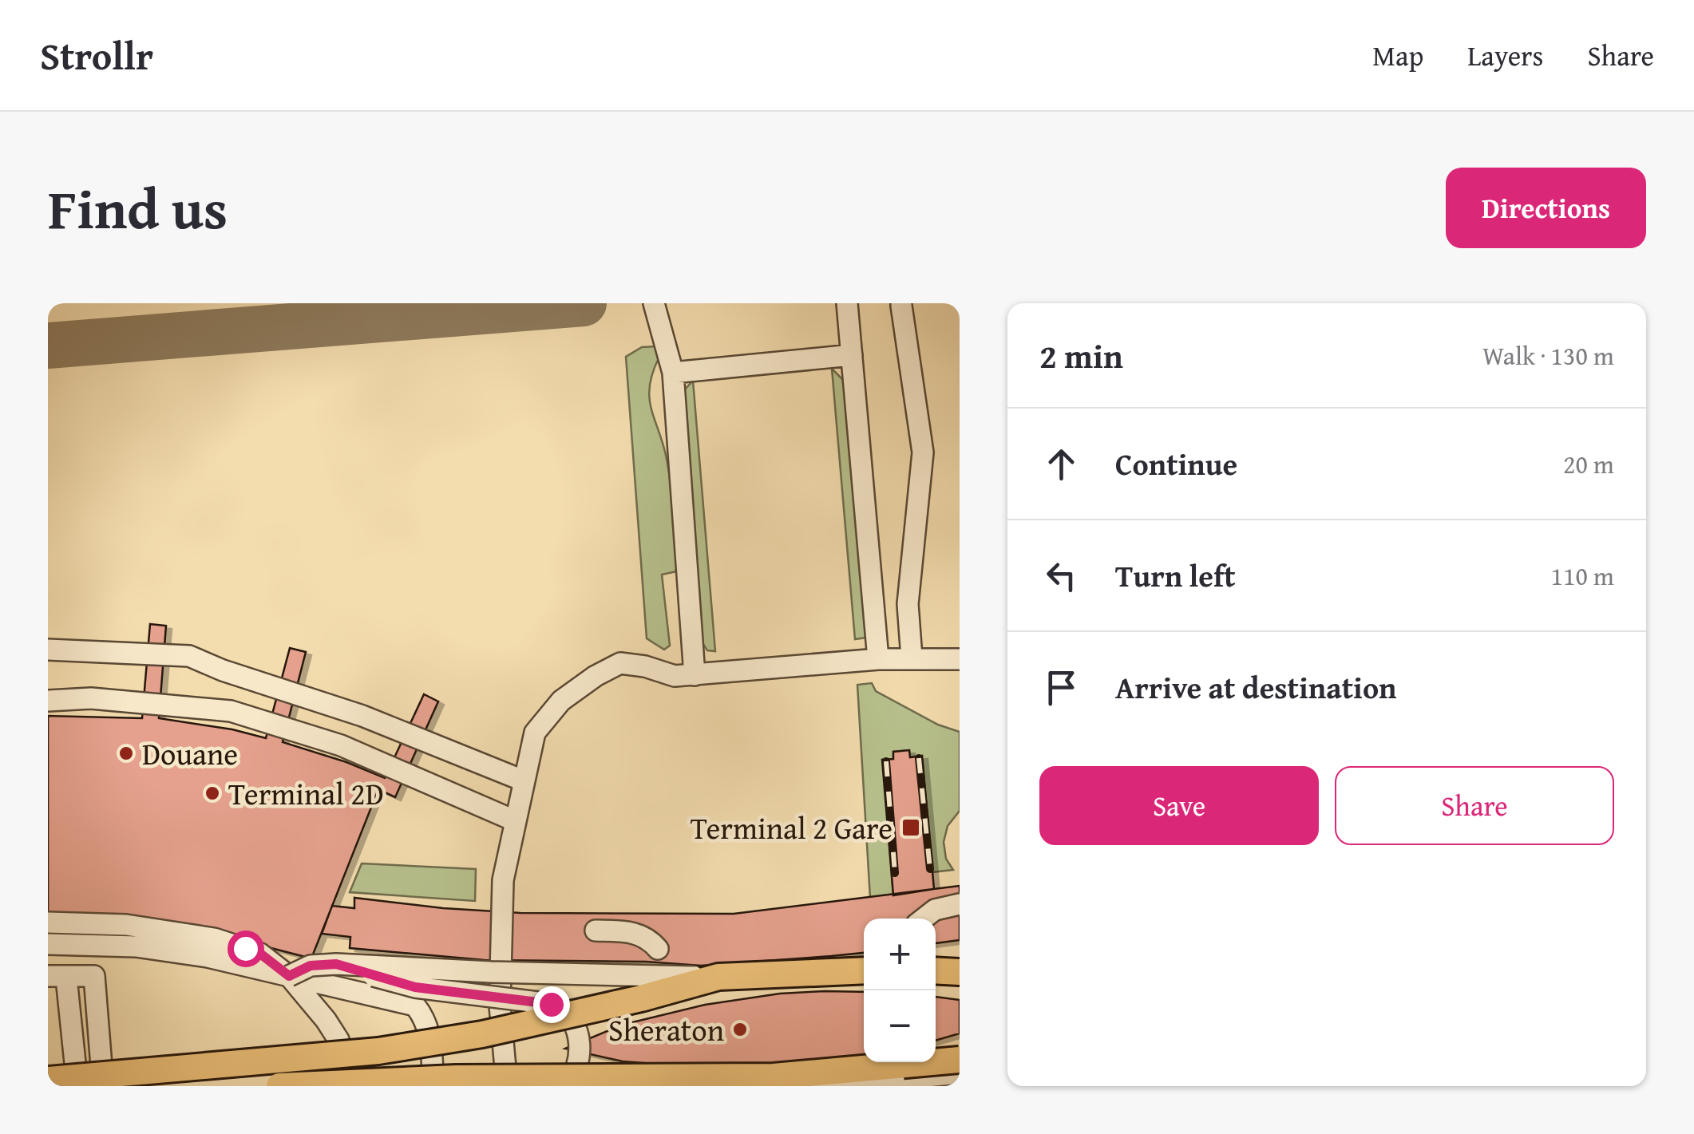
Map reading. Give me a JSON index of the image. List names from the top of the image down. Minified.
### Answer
{"places":{"other":["Douane","Terminal 2D","Sheraton"],"transit":["Terminal 2 Gare"]},"page":{"header":"Strollr","nav":["Map","Layers","Share"],"title":"Find us","buttons":["Directions",["Save","Share"]],"heading":["2 min","Walk · 130 m"],"list":[["Continue","20 m"],["Turn left","110 m"],"Arrive at destination"],"map_buttons":["+","−"]}}
